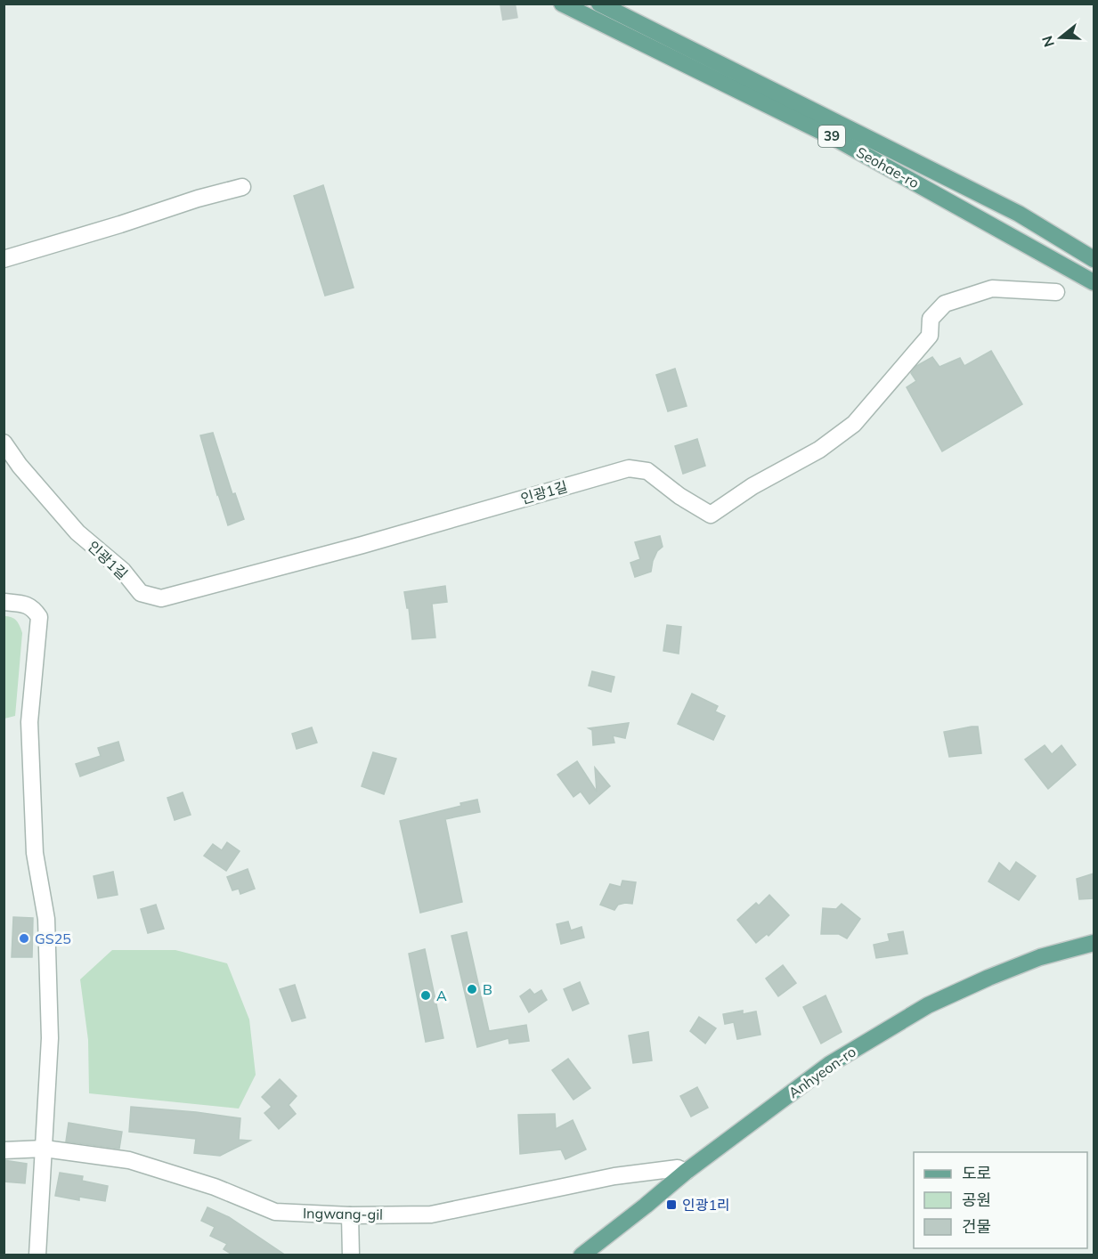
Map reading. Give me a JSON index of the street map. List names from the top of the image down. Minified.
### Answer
{"streets":{"main road":["39","Seohae-ro","Anhyeon-ro"],"street":["인광1길","Ingwang-gil"]},"crossings":[["Anhyeon-ro","Ingwang-gil"]],"places":{"other":["GS25","B","A"],"transit":["인광1리"]},"legend":["도로","공원","건물"],"north":"left"}
